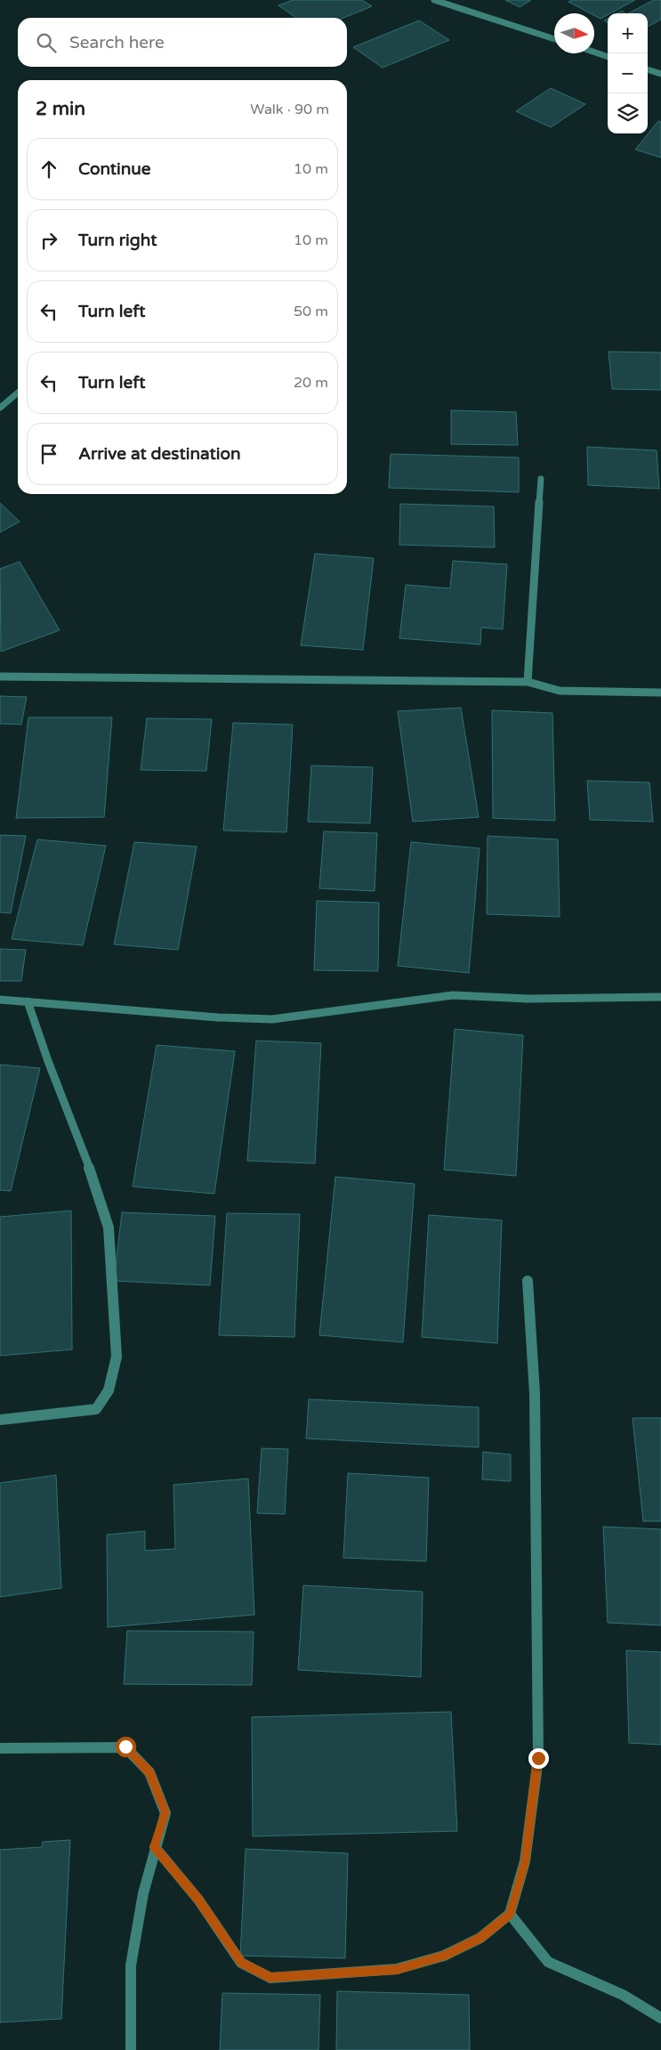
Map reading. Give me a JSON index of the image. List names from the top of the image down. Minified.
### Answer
{"north":"right","page":{"map_buttons":["+","−"],"search":"Search here","heading":["2 min","Walk · 90 m"],"list":[["Continue","10 m"],["Turn right","10 m"],["Turn left","50 m"],["Turn left","20 m"],"Arrive at destination"]}}
